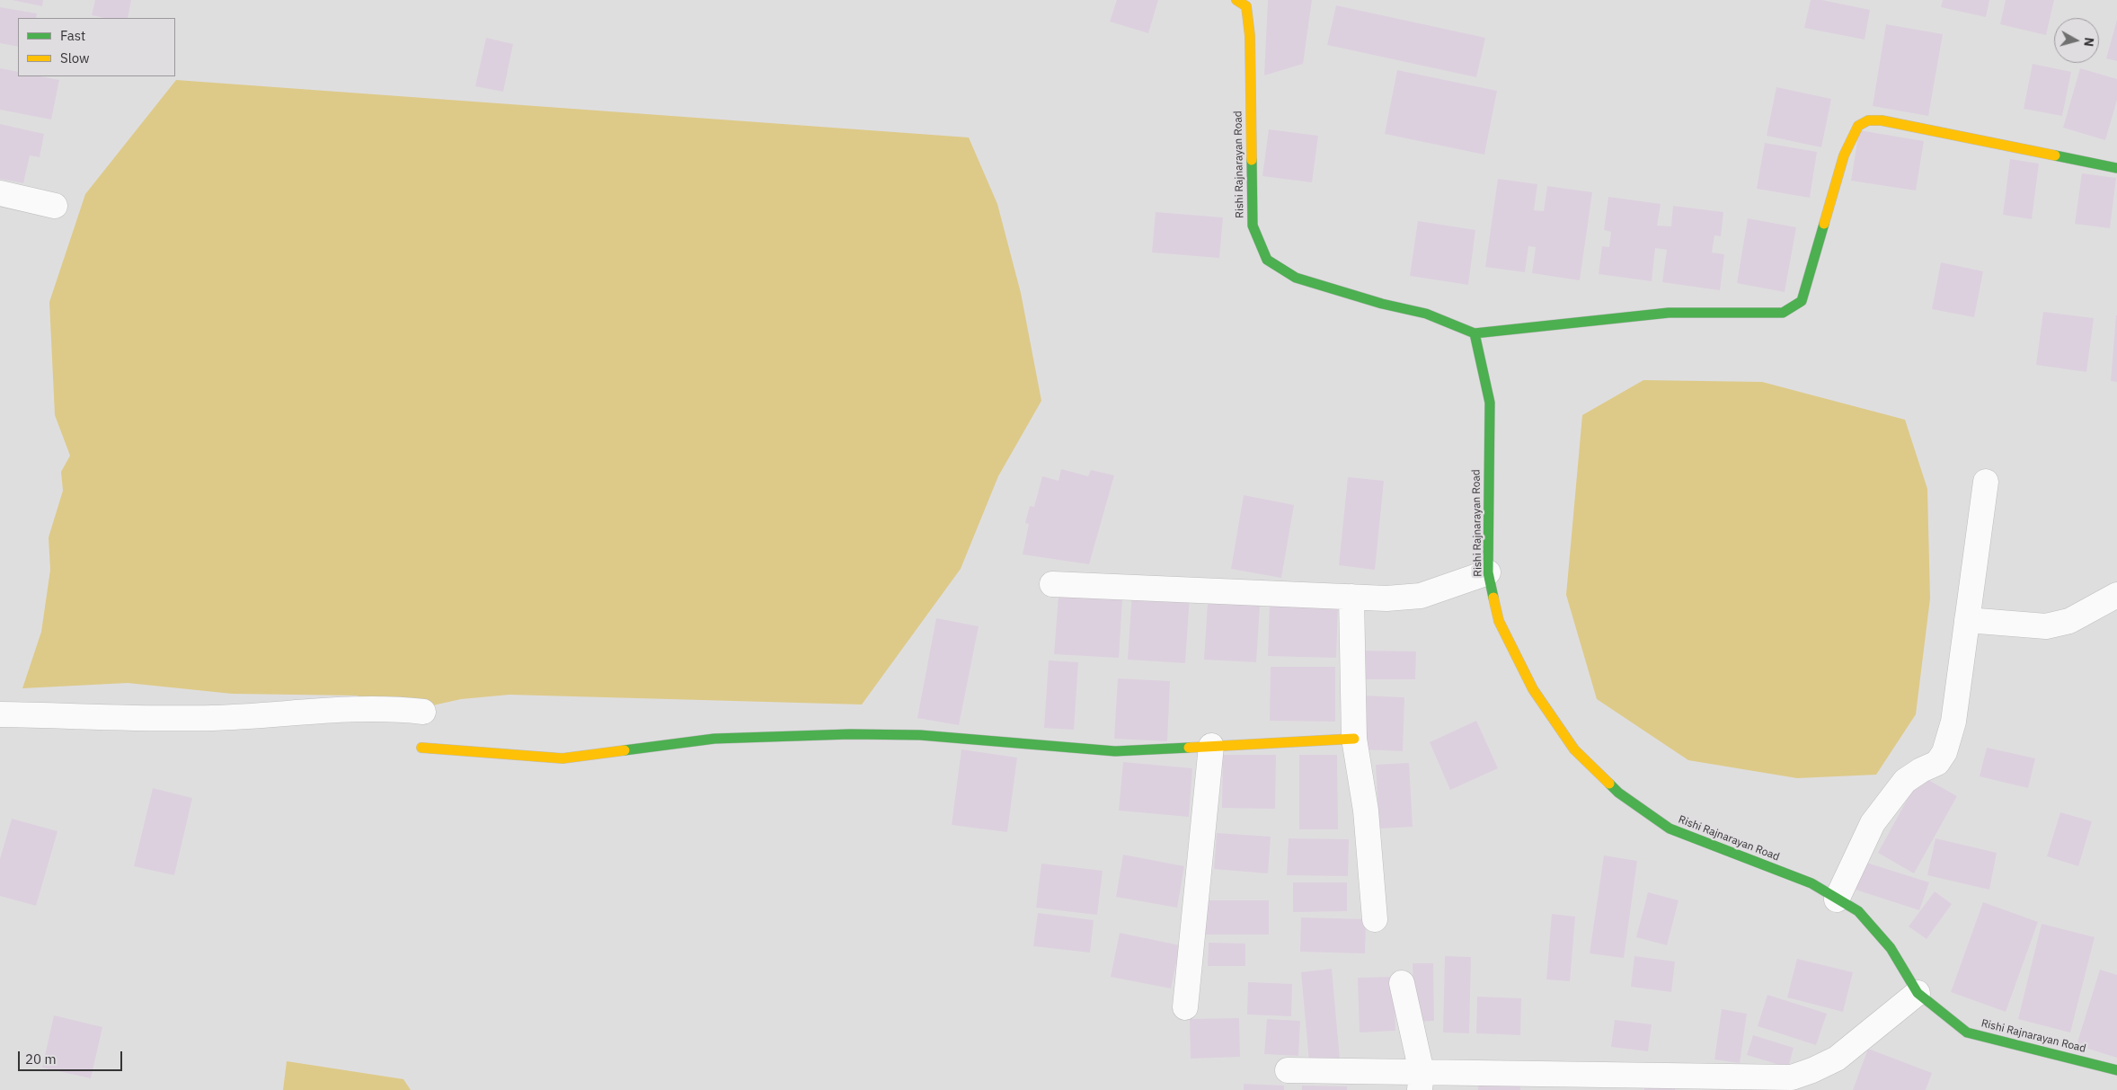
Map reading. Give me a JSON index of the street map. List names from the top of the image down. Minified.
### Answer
{"streets":{"street":["Rishi Rajnarayan Road"]},"legend":["Fast","Slow"],"scale_bar":"20 m","north":"right"}
